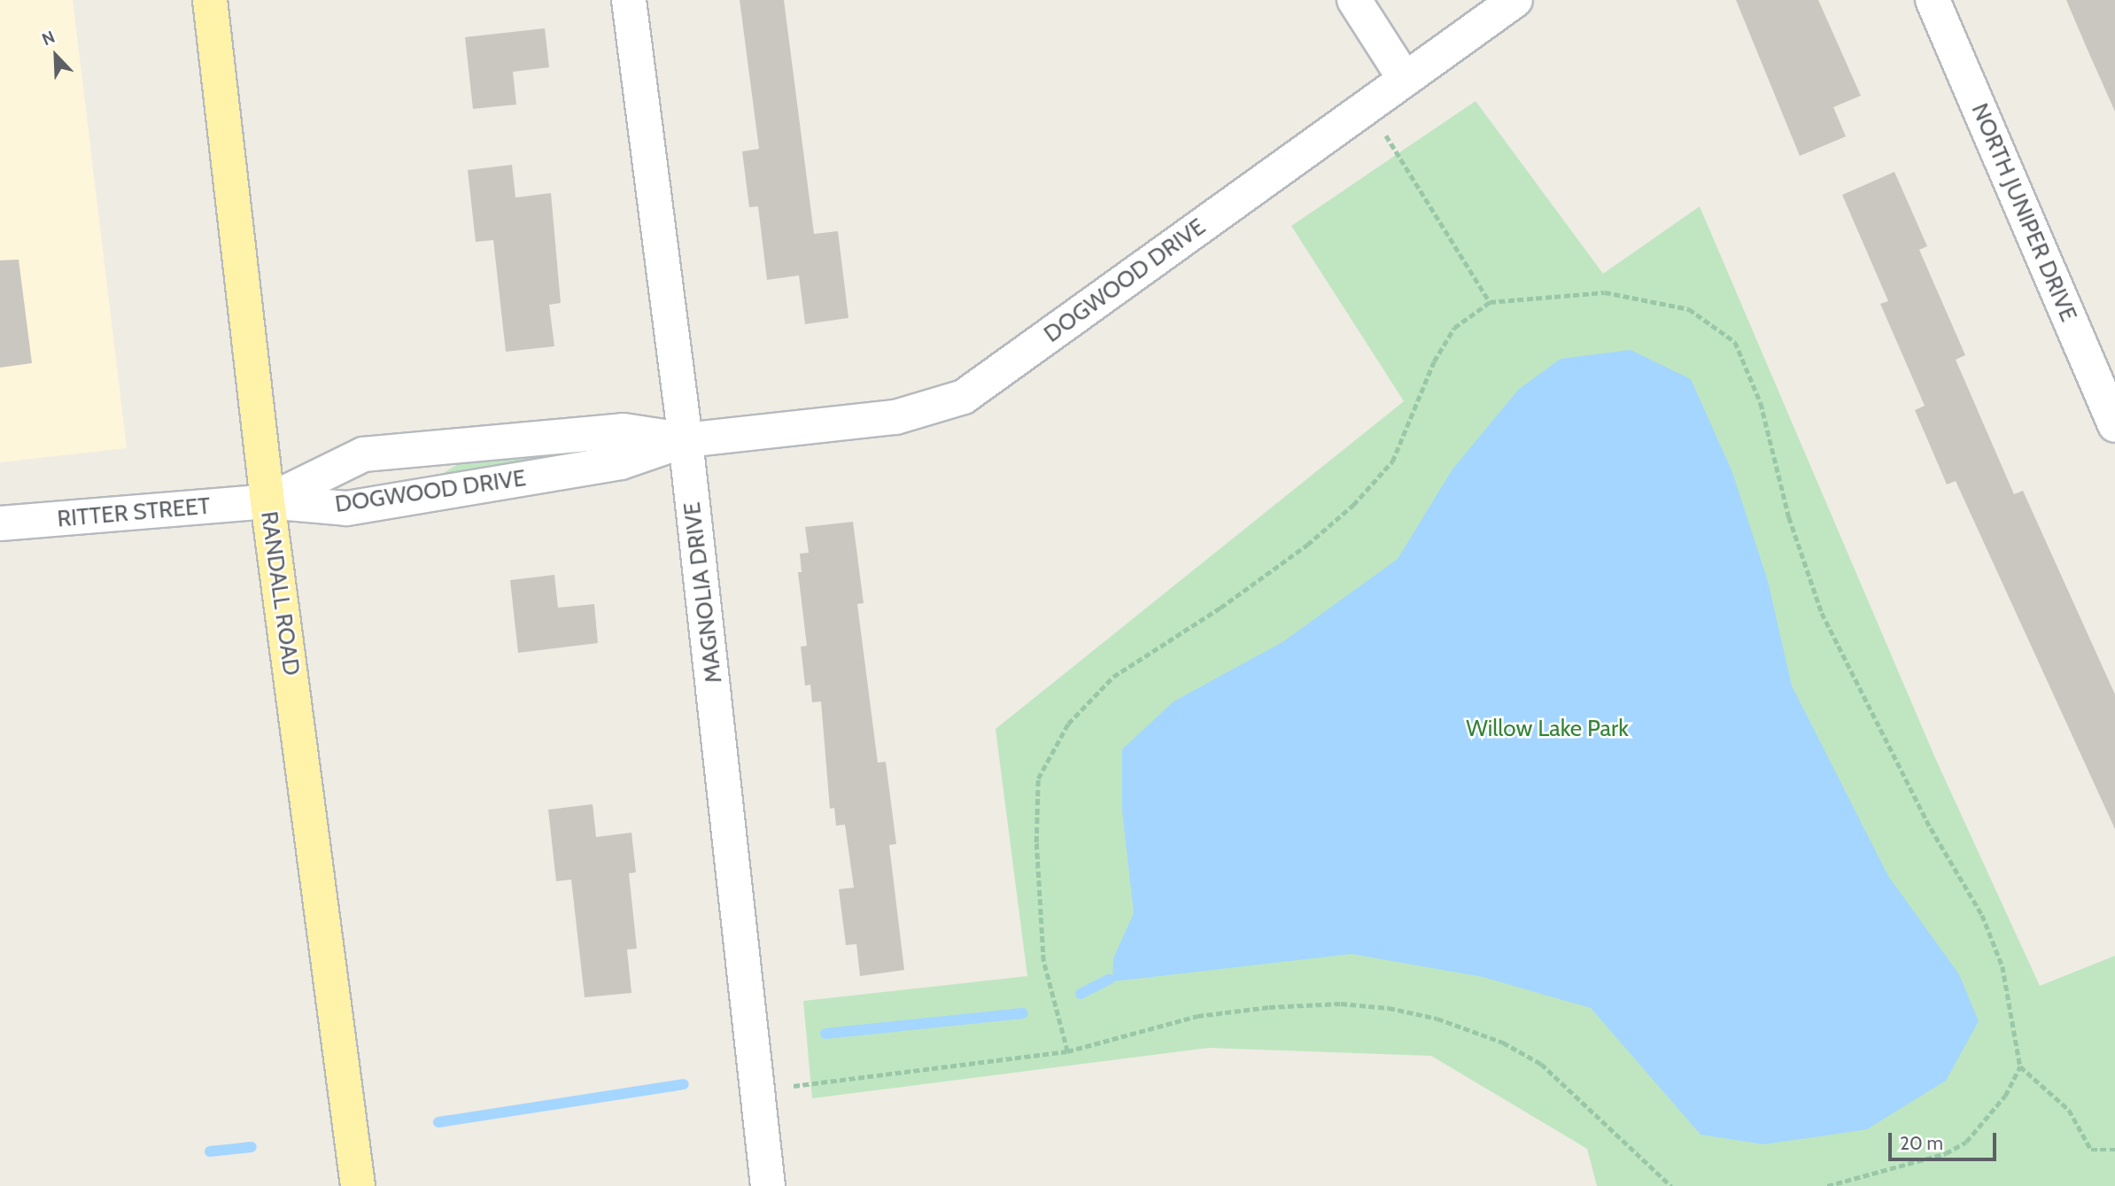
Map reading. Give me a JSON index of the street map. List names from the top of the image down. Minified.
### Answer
{"streets":{"main road":["RANDALL ROAD"],"street":["NORTH JUNIPER DRIVE","DOGWOOD DRIVE","RITTER STREET","MAGNOLIA DRIVE"]},"crossings":[["DOGWOOD DRIVE","RITTER STREET"],["DOGWOOD DRIVE","MAGNOLIA DRIVE"],["DOGWOOD DRIVE","RANDALL ROAD"],["RITTER STREET","RANDALL ROAD"]],"parks":["Willow Lake Park"],"scale_bar":"20 m","north":"top left"}
